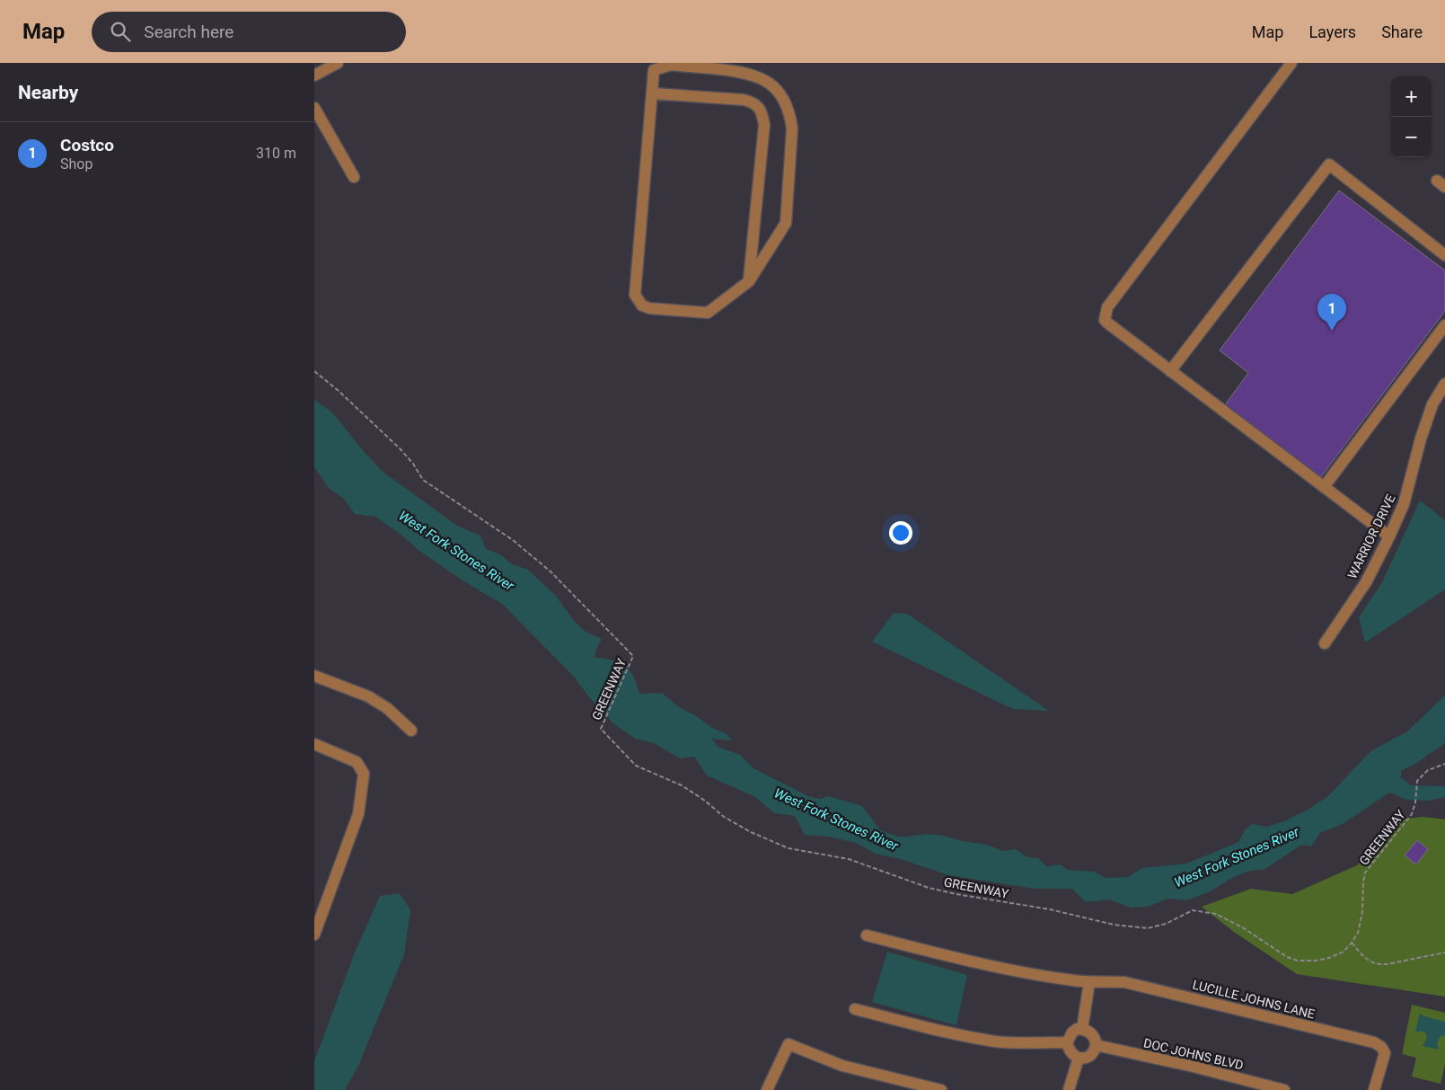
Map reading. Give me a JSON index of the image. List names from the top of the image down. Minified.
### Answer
{"streets":{"street":["WARRIOR DRIVE","LUCILLE JOHNS LANE","DOC JOHNS BLVD"],"path":["GREENWAY"]},"water":["West Fork Stones River"],"page":{"header":"Map","search":"Search here","nav":["Map","Layers","Share"],"heading":"Nearby","map_buttons":["+","−"],"list":[{"mark":"1","name":"Costco","note":"Shop","value":"310 m"}],"pins":"1"}}
